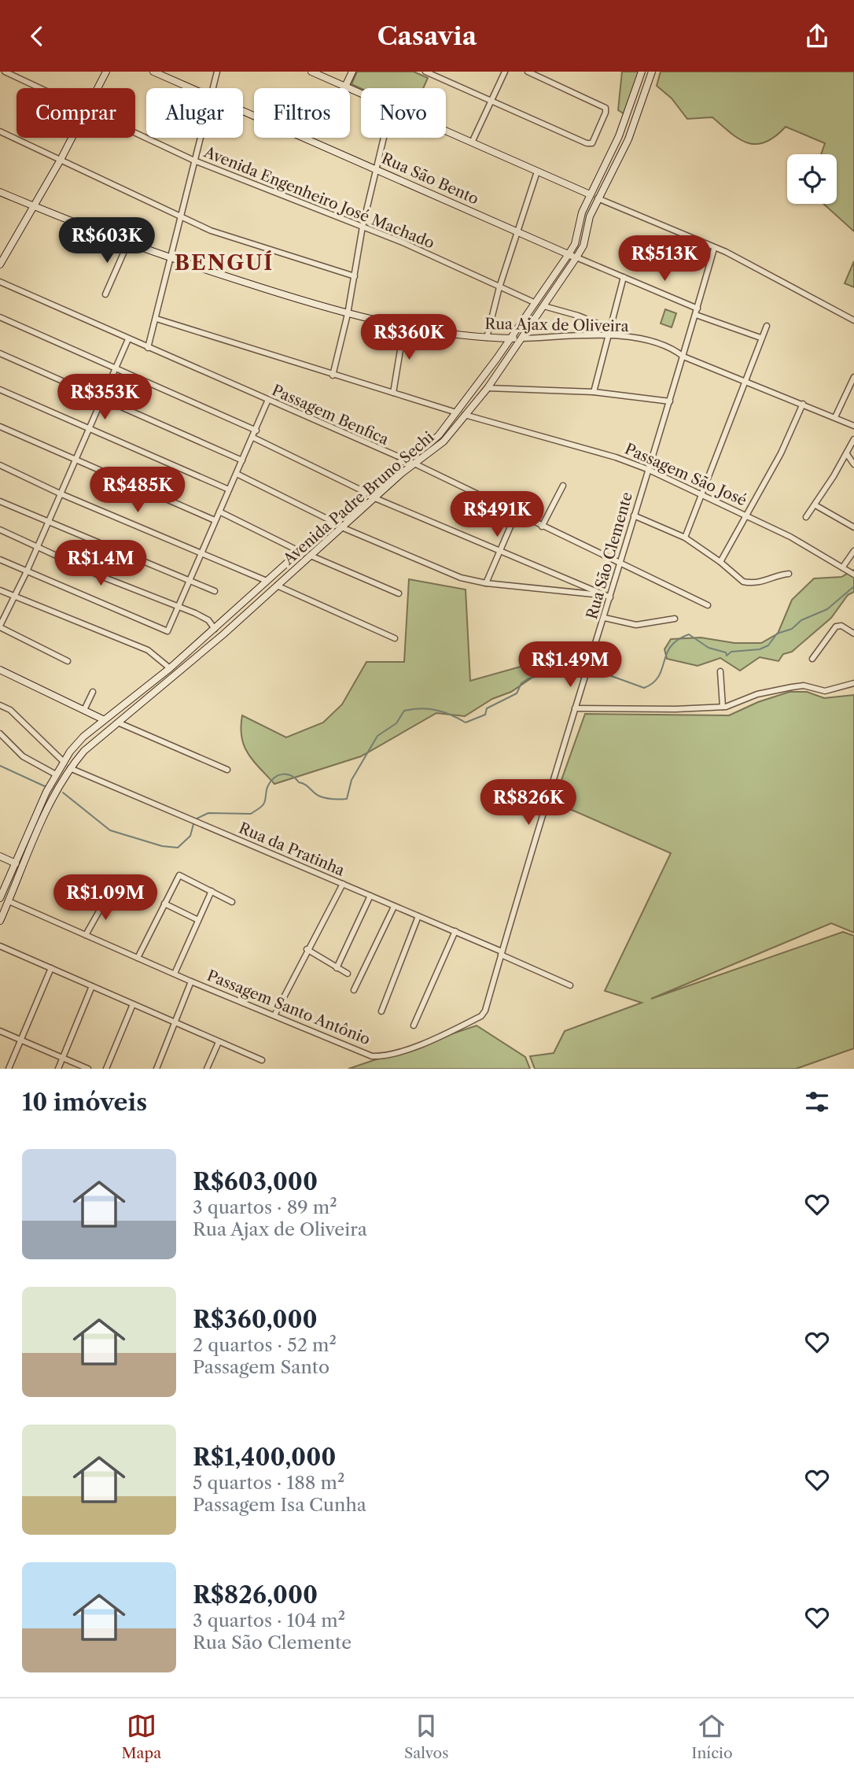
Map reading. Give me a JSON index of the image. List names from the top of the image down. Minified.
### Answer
{"streets":{"main road":["Rua São Bento","Rua Ajax de Oliveira","Avenida Padre Bruno Sechi"],"street":["Avenida Engenheiro José Machado","Passagem Benfica","Passagem São José","Rua São Clemente","Rua da Pratinha","Passagem Santo Antônio"]},"crossings":[["Rua São Bento","Avenida Padre Bruno Sechi"],["Rua São Bento","Rua São Clemente"],["Avenida Engenheiro José Machado","Avenida Padre Bruno Sechi"],["Rua Ajax de Oliveira","Avenida Padre Bruno Sechi"],["Rua Ajax de Oliveira","Rua São Clemente"],["Passagem Benfica","Avenida Padre Bruno Sechi"],["Passagem Benfica","Rua São Clemente"],["Passagem São José","Avenida Padre Bruno Sechi"],["Passagem São José","Rua São Clemente"],["Avenida Padre Bruno Sechi","Rua da Pratinha"],["Avenida Padre Bruno Sechi","Passagem Santo Antônio"],["Rua São Clemente","Rua da Pratinha"],["Rua São Clemente","Passagem Santo Antônio"],["Rua da Pratinha","Passagem Santo Antônio"]],"districts":["BENGUÍ"],"page":{"header":"Casavia","chip":["Comprar","Alugar","Filtros","Novo"],"price":["R$603K","R$513K","R$360K","R$353K","R$485K","R$491K","R$1.4M","R$1.49M","R$826K","R$1.09M"],"heading":"10 imóveis","list":[{"name":"R$603,000","note":"3 quartos · 89 m² · Rua Ajax de Oliveira"},{"name":"R$360,000","note":"2 quartos · 52 m² · Passagem Santo"},{"name":"R$1,400,000","note":"5 quartos · 188 m² · Passagem Isa Cunha"},{"name":"R$826,000","note":"3 quartos · 104 m² · Rua São Clemente"}],"tabs":["Mapa","Salvos","Início"]}}
